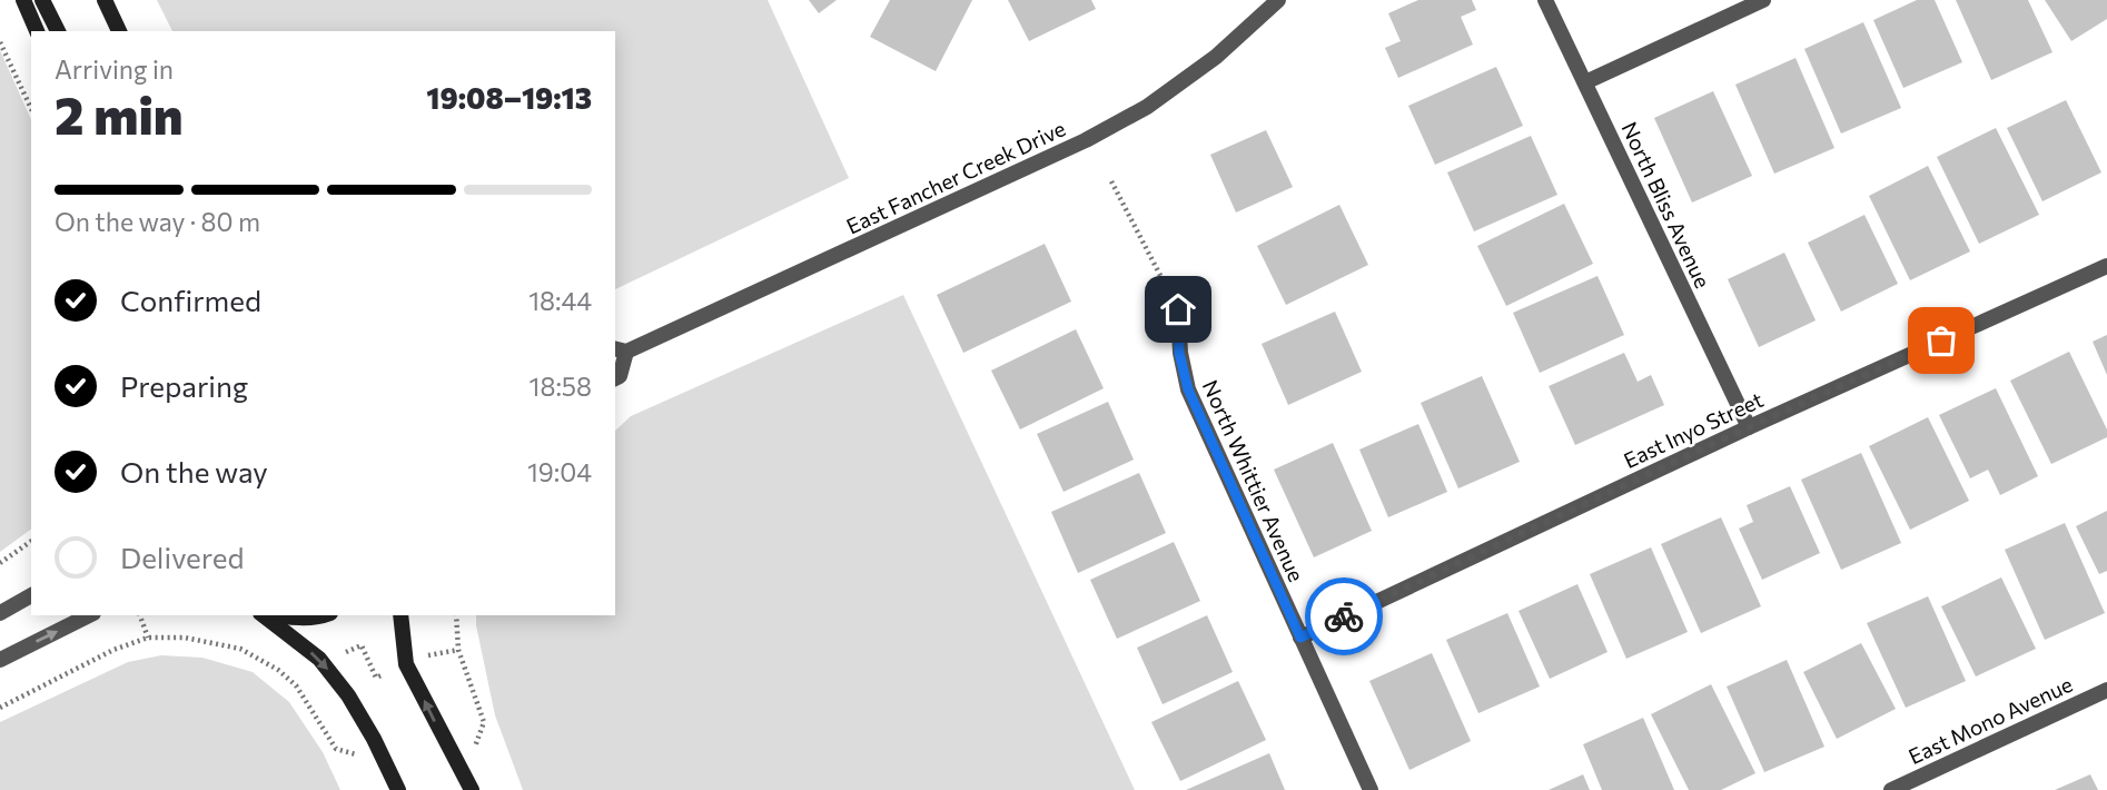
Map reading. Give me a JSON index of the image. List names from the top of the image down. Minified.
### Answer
{"streets":{"street":["East Fancher Creek Drive","North Bliss Avenue","East Inyo Street","North Whittier Avenue","East Mono Avenue"]},"crossings":[["North Bliss Avenue","East Inyo Street"],["East Inyo Street","North Whittier Avenue"]],"page":{"heading":["2 min","Arriving in","19:08–19:13"],"bar":"On the way · 80 m","list":[["Confirmed","18:44"],["Preparing","18:58"],["On the way","19:04"],"Delivered"]}}
